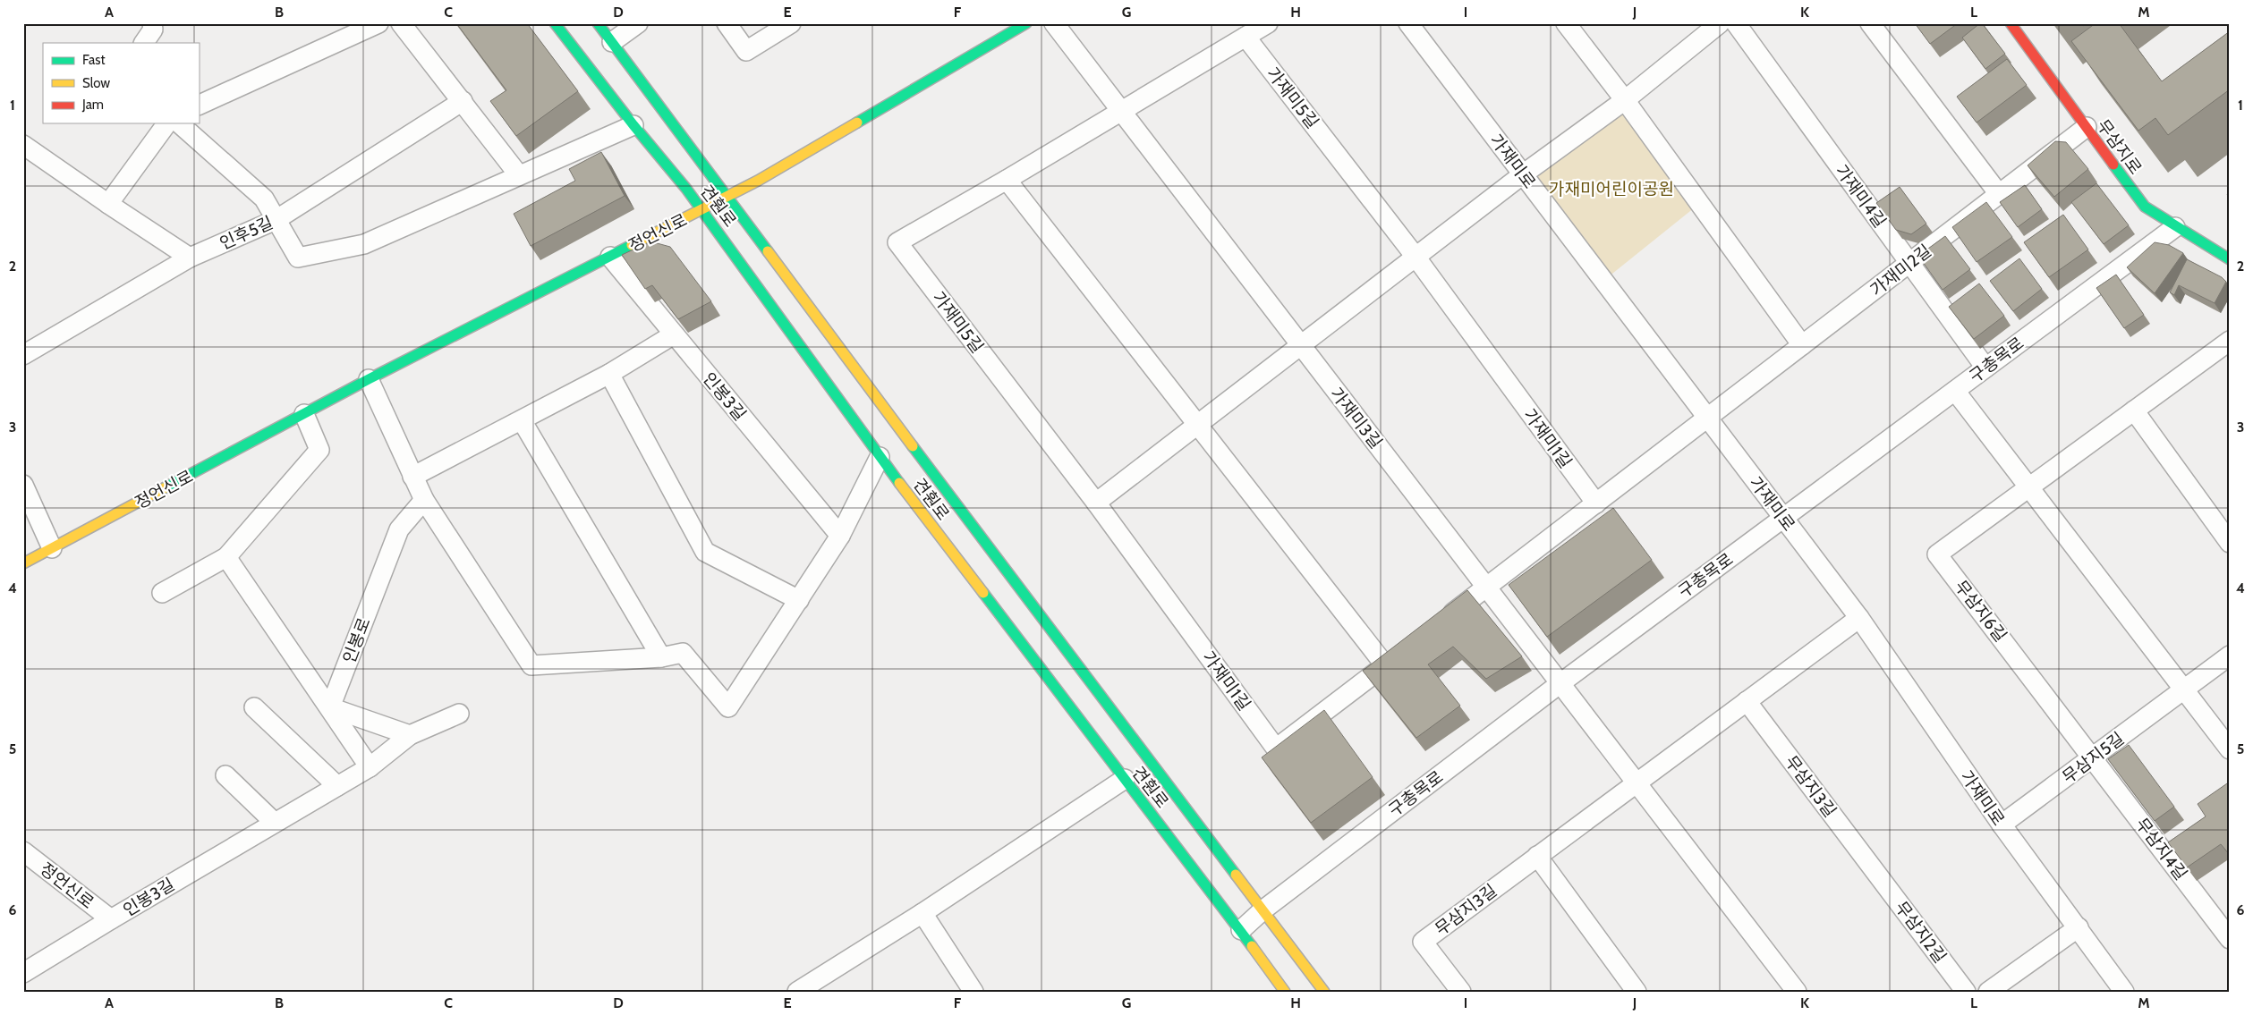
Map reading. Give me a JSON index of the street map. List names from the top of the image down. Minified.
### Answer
{"streets":{"street":["가재미5길","무삼지로","가재미로","가재미4길","견훤로","인후5길","정언신로","가재미2길","구총목로","인봉3길","가재미3길","가재미1길","무삼지6길","인봉로","무삼지5길","무삼지3길","무삼지4길","무삼지2길"]},"crossings":[["가재미5길","가재미3길"],["가재미5길","가재미1길"],["무삼지로","가재미2길"],["무삼지로","구총목로"],["가재미로","가재미2길"],["가재미로","구총목로"],["가재미로","무삼지5길"],["가재미로","무삼지3길"],["가재미4길","가재미2길"],["가재미4길","구총목로"],["견훤로","정언신로"],["견훤로","구총목로"],["정언신로","인봉3길"],["무삼지6길","무삼지5길"],["무삼지6길","무삼지4길"],["무삼지5길","무삼지4길"],["무삼지3길","무삼지2길"]],"parks":["가재미어린이공원"],"legend":["Fast","Slow","Jam"],"grid":{"columns":["A","B","C","D","E","F","G","H","I","J","K","L","M"],"rows":["1","2","3","4","5","6"]}}
